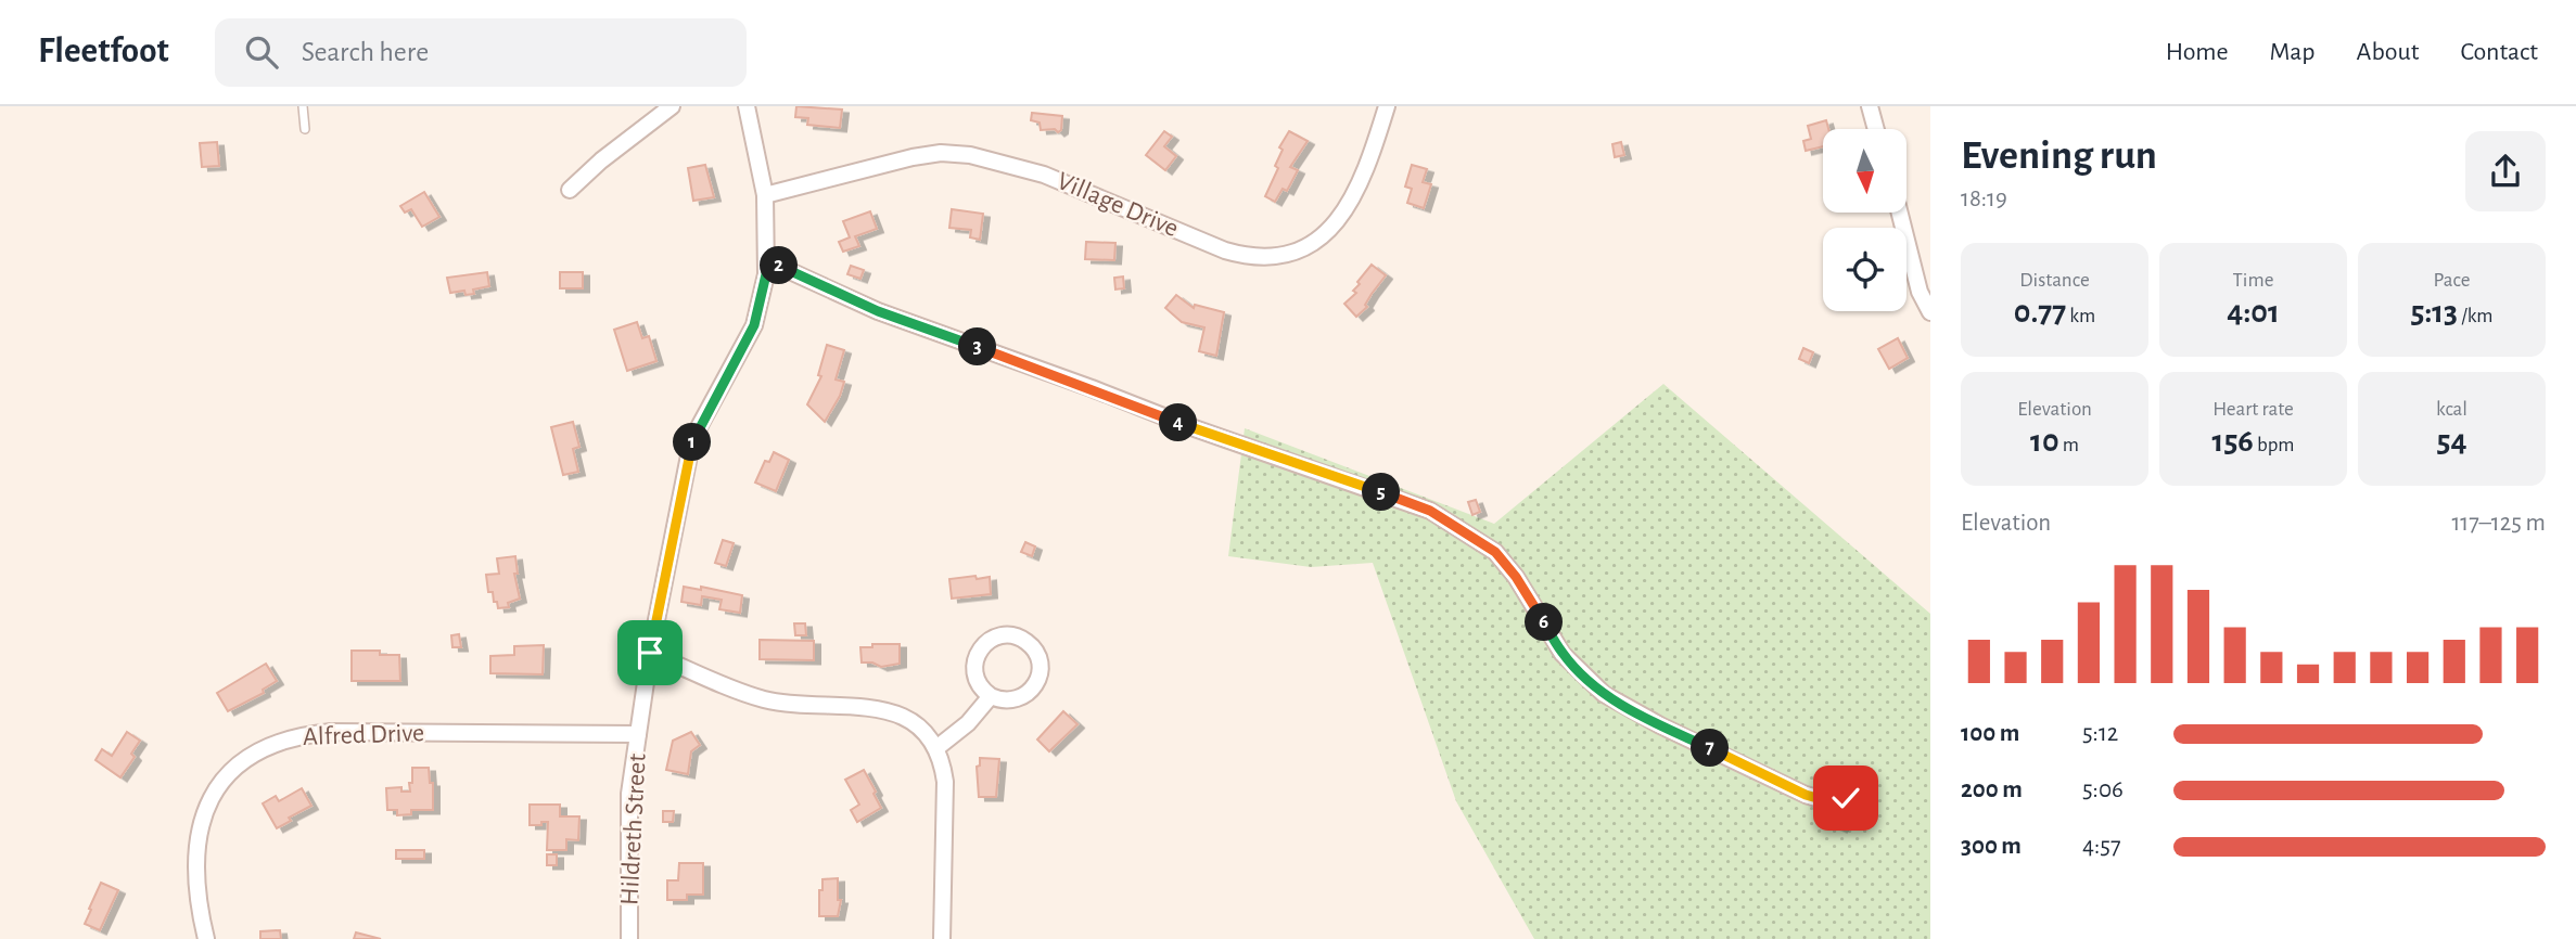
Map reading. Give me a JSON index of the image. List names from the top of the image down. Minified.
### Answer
{"streets":{"street":["Village Drive","Alfred Drive","Hildreth Street"]},"crossings":[["Village Drive","Hildreth Street"],["Alfred Drive","Hildreth Street"]],"north":"bottom","page":{"header":"Fleetfoot","search":"Search here","nav":["Home","Map","About","Contact"],"heading":["Evening run","18:19"],"stats":[["Distance","0.77 km"],["Time","4:01"],["Pace","5:13 /km"],["Elevation","10 m"],["Heart rate","156 bpm"],["kcal","54"]],"pins":["2","3","4","1","5","6","7"],"chart":["Elevation","117–125 m"],"list":[{"name":"100 m","note":"5:12"},{"name":"200 m","note":"5:06"},{"name":"300 m","note":"4:57"}]}}
